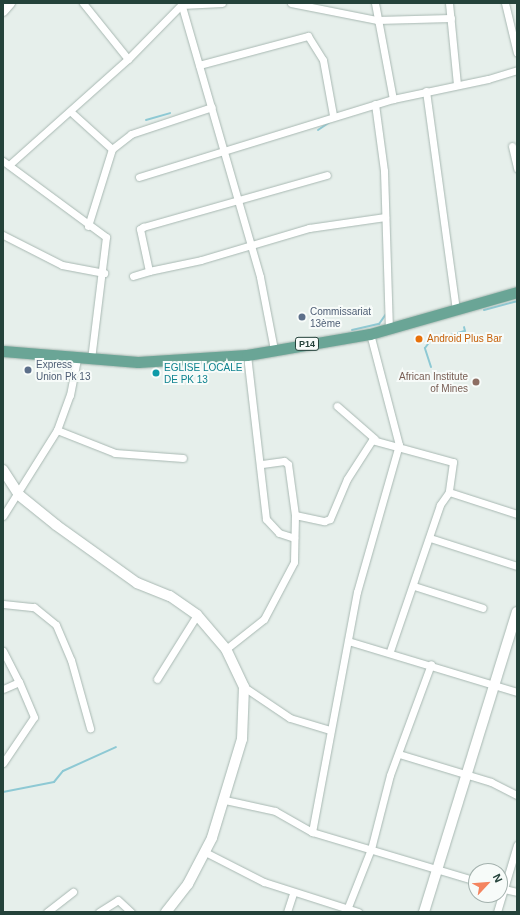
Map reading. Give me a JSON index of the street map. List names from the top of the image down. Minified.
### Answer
{"streets":{"main road":["P14"]},"places":["Commissariat 13ème","Android Plus Bar","Express Union Pk 13","EGLISE LOCALE DE PK 13","African Institute of Mines"],"north":"top right"}
